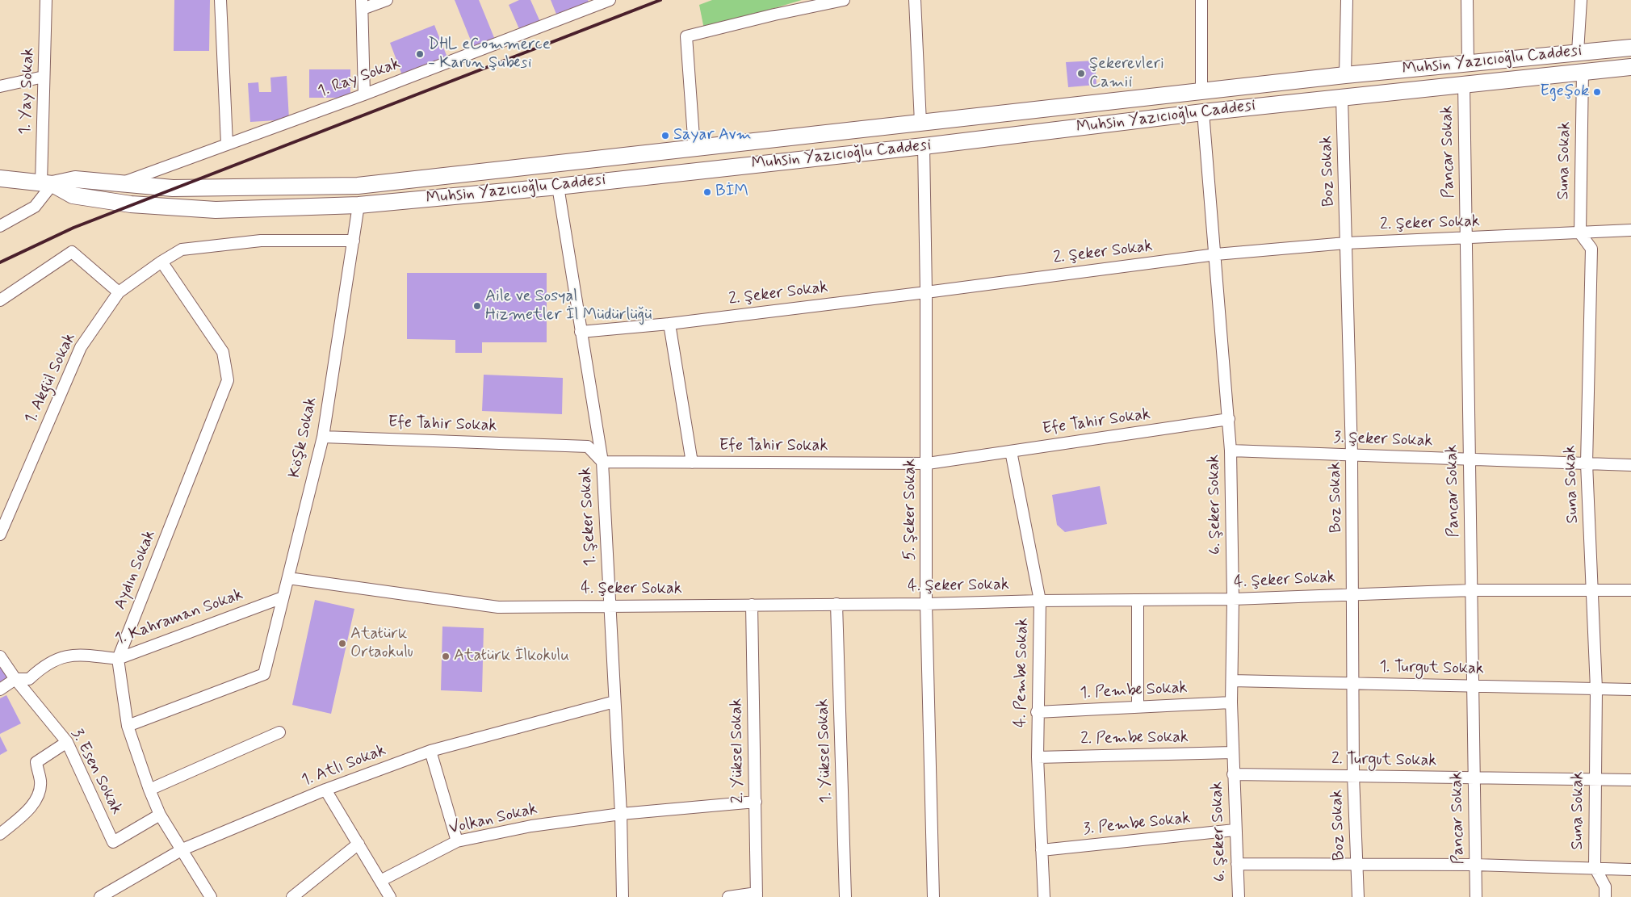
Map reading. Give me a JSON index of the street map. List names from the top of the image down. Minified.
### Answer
{"streets":{"street":["Muhsin Yazıcıoğlu Caddesi","1. Ray Sokak","1. Yay Sokak","Pancar Sokak","Suna Sokak","Boz Sokak","2. Şeker Sokak","1. Akgül Sokak","Efe Tahir Sokak","Köşk Sokak","3. Şeker Sokak","6. Şeker Sokak","5. Şeker Sokak","1. Şeker Sokak","Aydın Sokak","4. Şeker Sokak","1. Kahraman Sokak","1. Turgut Sokak","4. Pembe Sokak","1. Pembe Sokak","2. Pembe Sokak","2. Yüksel Sokak","1. Yüksel Sokak","2. Turgut Sokak","1. Atlı Sokak","3. Esen Sokak","Volkan Sokak","3. Pembe Sokak"]},"crossings":[["Muhsin Yazıcıoğlu Caddesi","1. Ray Sokak"],["Muhsin Yazıcıoğlu Caddesi","1. Yay Sokak"],["Muhsin Yazıcıoğlu Caddesi","Pancar Sokak"],["Muhsin Yazıcıoğlu Caddesi","Suna Sokak"],["Muhsin Yazıcıoğlu Caddesi","Boz Sokak"],["Muhsin Yazıcıoğlu Caddesi","Köşk Sokak"],["Muhsin Yazıcıoğlu Caddesi","6. Şeker Sokak"],["Muhsin Yazıcıoğlu Caddesi","5. Şeker Sokak"],["Muhsin Yazıcıoğlu Caddesi","1. Şeker Sokak"],["Pancar Sokak","2. Şeker Sokak"],["Pancar Sokak","3. Şeker Sokak"],["Pancar Sokak","4. Şeker Sokak"],["Pancar Sokak","1. Turgut Sokak"],["Pancar Sokak","2. Turgut Sokak"],["Suna Sokak","2. Şeker Sokak"],["Suna Sokak","3. Şeker Sokak"],["Suna Sokak","4. Şeker Sokak"],["Suna Sokak","1. Turgut Sokak"],["Suna Sokak","2. Turgut Sokak"],["Boz Sokak","2. Şeker Sokak"],["Boz Sokak","3. Şeker Sokak"],["Boz Sokak","4. Şeker Sokak"],["Boz Sokak","1. Turgut Sokak"],["Boz Sokak","2. Turgut Sokak"],["2. Şeker Sokak","6. Şeker Sokak"],["2. Şeker Sokak","5. Şeker Sokak"],["2. Şeker Sokak","1. Şeker Sokak"],["1. Akgül Sokak","Köşk Sokak"],["1. Akgül Sokak","Aydın Sokak"],["Efe Tahir Sokak","Köşk Sokak"],["Efe Tahir Sokak","6. Şeker Sokak"],["Efe Tahir Sokak","5. Şeker Sokak"],["Efe Tahir Sokak","1. Şeker Sokak"],["Efe Tahir Sokak","4. Pembe Sokak"],["Köşk Sokak","Aydın Sokak"],["Köşk Sokak","4. Şeker Sokak"],["Köşk Sokak","1. Kahraman Sokak"],["3. Şeker Sokak","6. Şeker Sokak"],["6. Şeker Sokak","4. Şeker Sokak"],["6. Şeker Sokak","1. Turgut Sokak"],["6. Şeker Sokak","1. Pembe Sokak"],["6. Şeker Sokak","2. Pembe Sokak"],["6. Şeker Sokak","2. Turgut Sokak"],["6. Şeker Sokak","3. Pembe Sokak"],["5. Şeker Sokak","4. Şeker Sokak"],["1. Şeker Sokak","4. Şeker Sokak"],["1. Şeker Sokak","1. Atlı Sokak"],["1. Şeker Sokak","Volkan Sokak"],["Aydın Sokak","1. Kahraman Sokak"],["Aydın Sokak","1. Atlı Sokak"],["Aydın Sokak","3. Esen Sokak"],["4. Şeker Sokak","4. Pembe Sokak"],["4. Şeker Sokak","2. Yüksel Sokak"],["4. Şeker Sokak","1. Yüksel Sokak"],["1. Kahraman Sokak","3. Esen Sokak"],["4. Pembe Sokak","1. Pembe Sokak"],["4. Pembe Sokak","2. Pembe Sokak"],["4. Pembe Sokak","3. Pembe Sokak"],["2. Yüksel Sokak","Volkan Sokak"]],"places":["DHL eCommerce - Karun Şubesi","Şekerevleri Camii","Egeşok","Sayar Avm","BİM","Aile ve Sosyal Hizmetler İl Müdürlüğü","Atatürk Ortaokulu","Atatürk İlkokulu"]}
